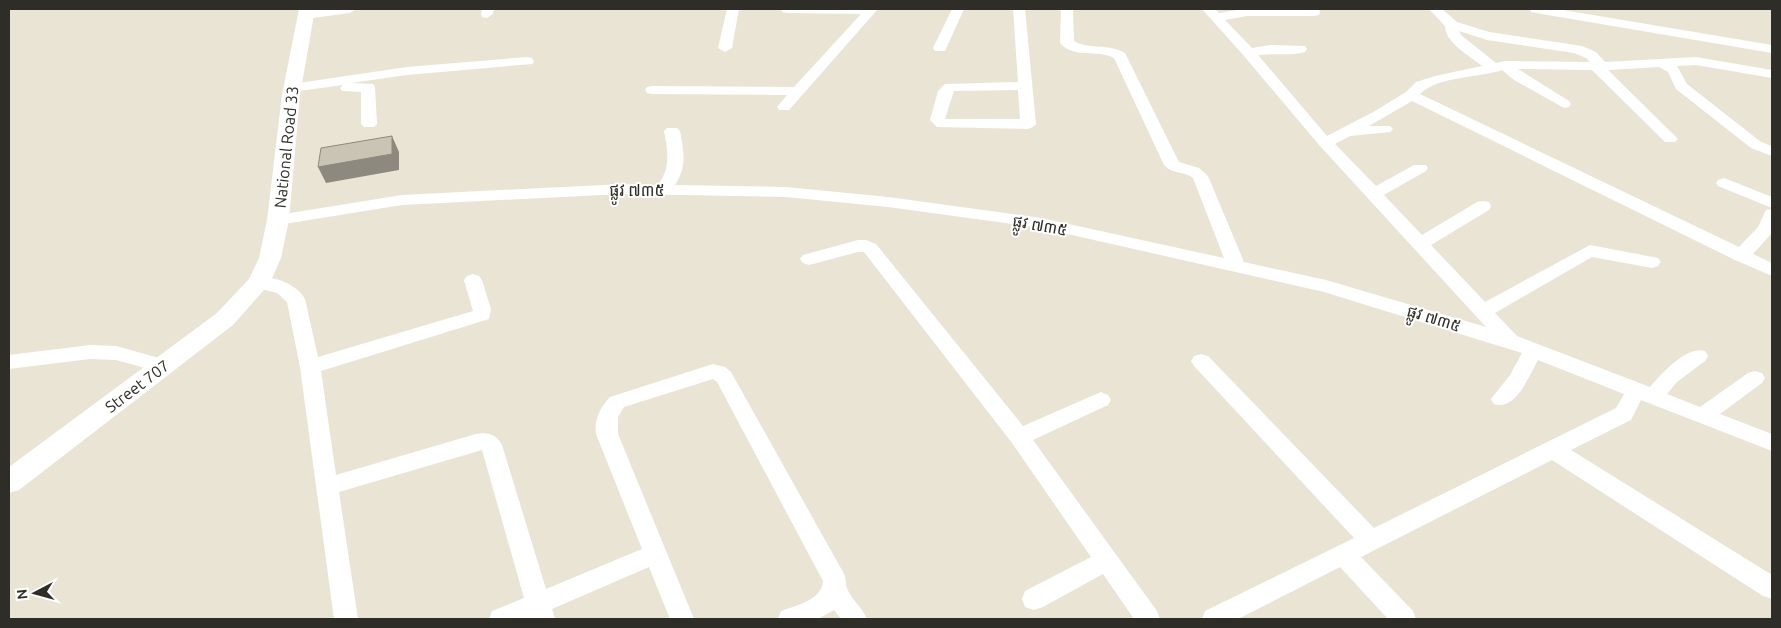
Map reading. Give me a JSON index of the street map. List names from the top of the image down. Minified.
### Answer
{"streets":{"main road":["National Road 33","Street 707"],"street":["ផ្លូវ ៧៣៥"]},"crossings":[["National Road 33","ផ្លូវ ៧៣៥"],["National Road 33","Street 707"]],"north":"left"}
